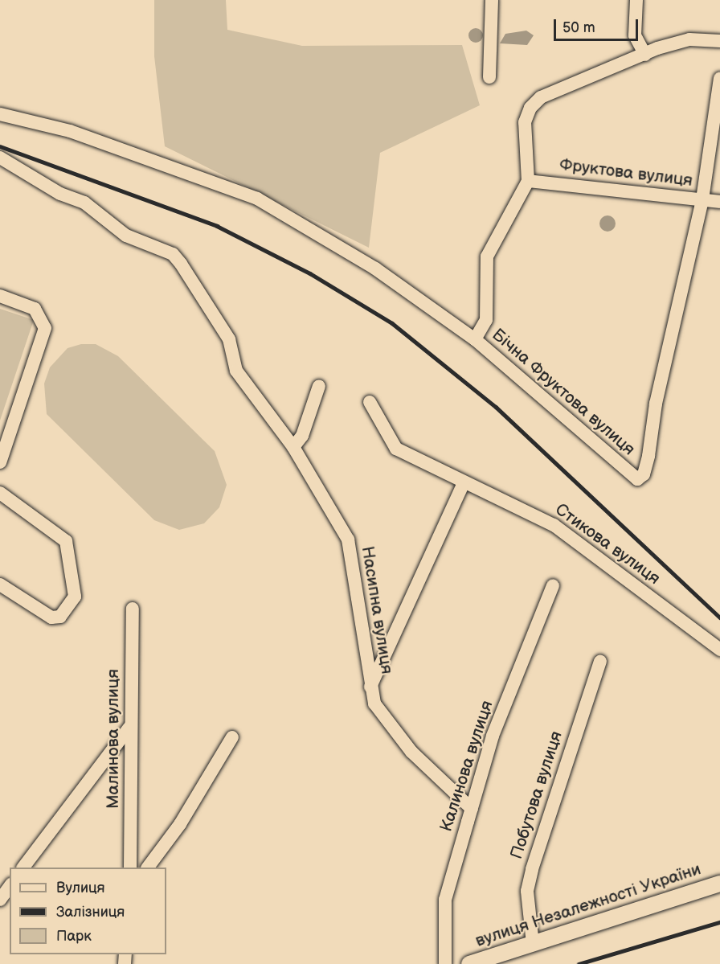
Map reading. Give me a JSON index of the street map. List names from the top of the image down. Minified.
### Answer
{"streets":{"main road":["вулиця Незалежності України"],"street":["Фруктова вулиця","Бічна Фруктова вулиця","Стикова вулиця","Насипна вулиця","Малинова вулиця","Калинова вулиця","Побутова вулиця"]},"crossings":[["Фруктова вулиця","Бічна Фруктова вулиця"],["Насипна вулиця","Калинова вулиця"],["Побутова вулиця","вулиця Незалежності України"]],"legend":["Вулиця","Залізниця","Парк"],"scale_bar":"50 m"}
